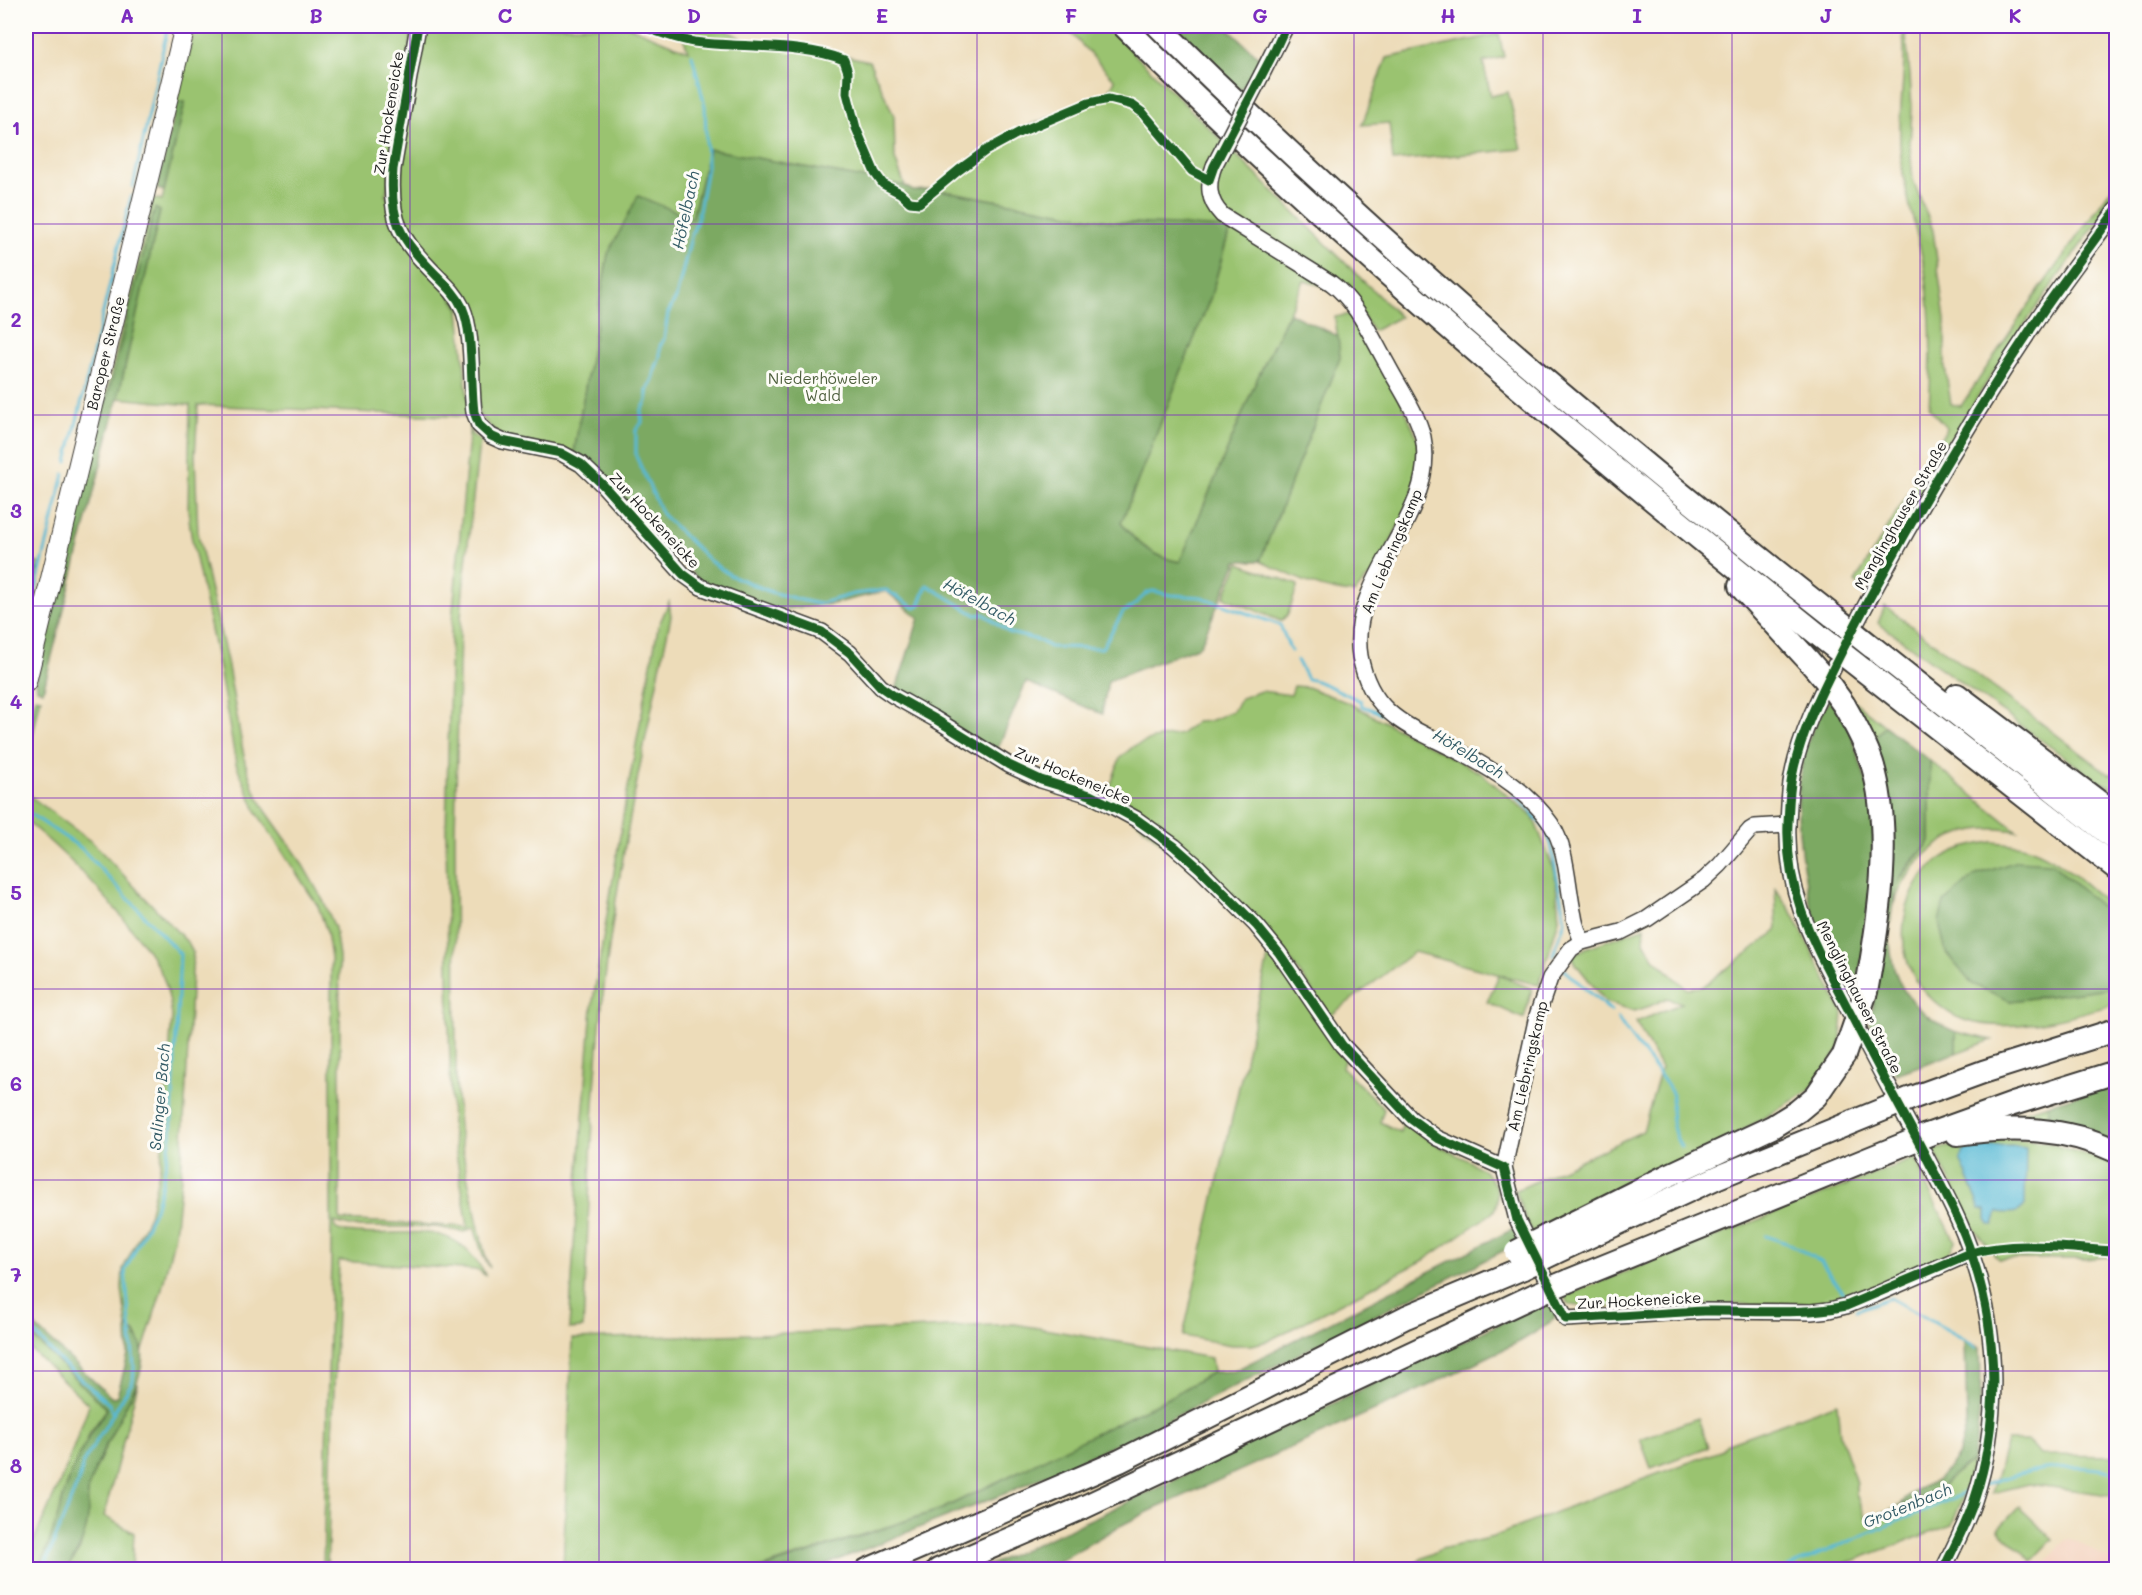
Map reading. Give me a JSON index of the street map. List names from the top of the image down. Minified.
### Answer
{"streets":{"main road":["Baroper Straße"],"street":["Zur Hockeneicke","Menglinghauser Straße","Am Liebringskamp"]},"crossings":[["Zur Hockeneicke","Menglinghauser Straße"],["Zur Hockeneicke","Am Liebringskamp"],["Menglinghauser Straße","Am Liebringskamp"]],"water":["Höfelbach","Salinger Bach","Grotenbach"],"parks":["Niederhöweler Wald"],"grid":{"columns":["A","B","C","D","E","F","G","H","I","J","K"],"rows":["1","2","3","4","5","6","7","8"]}}
